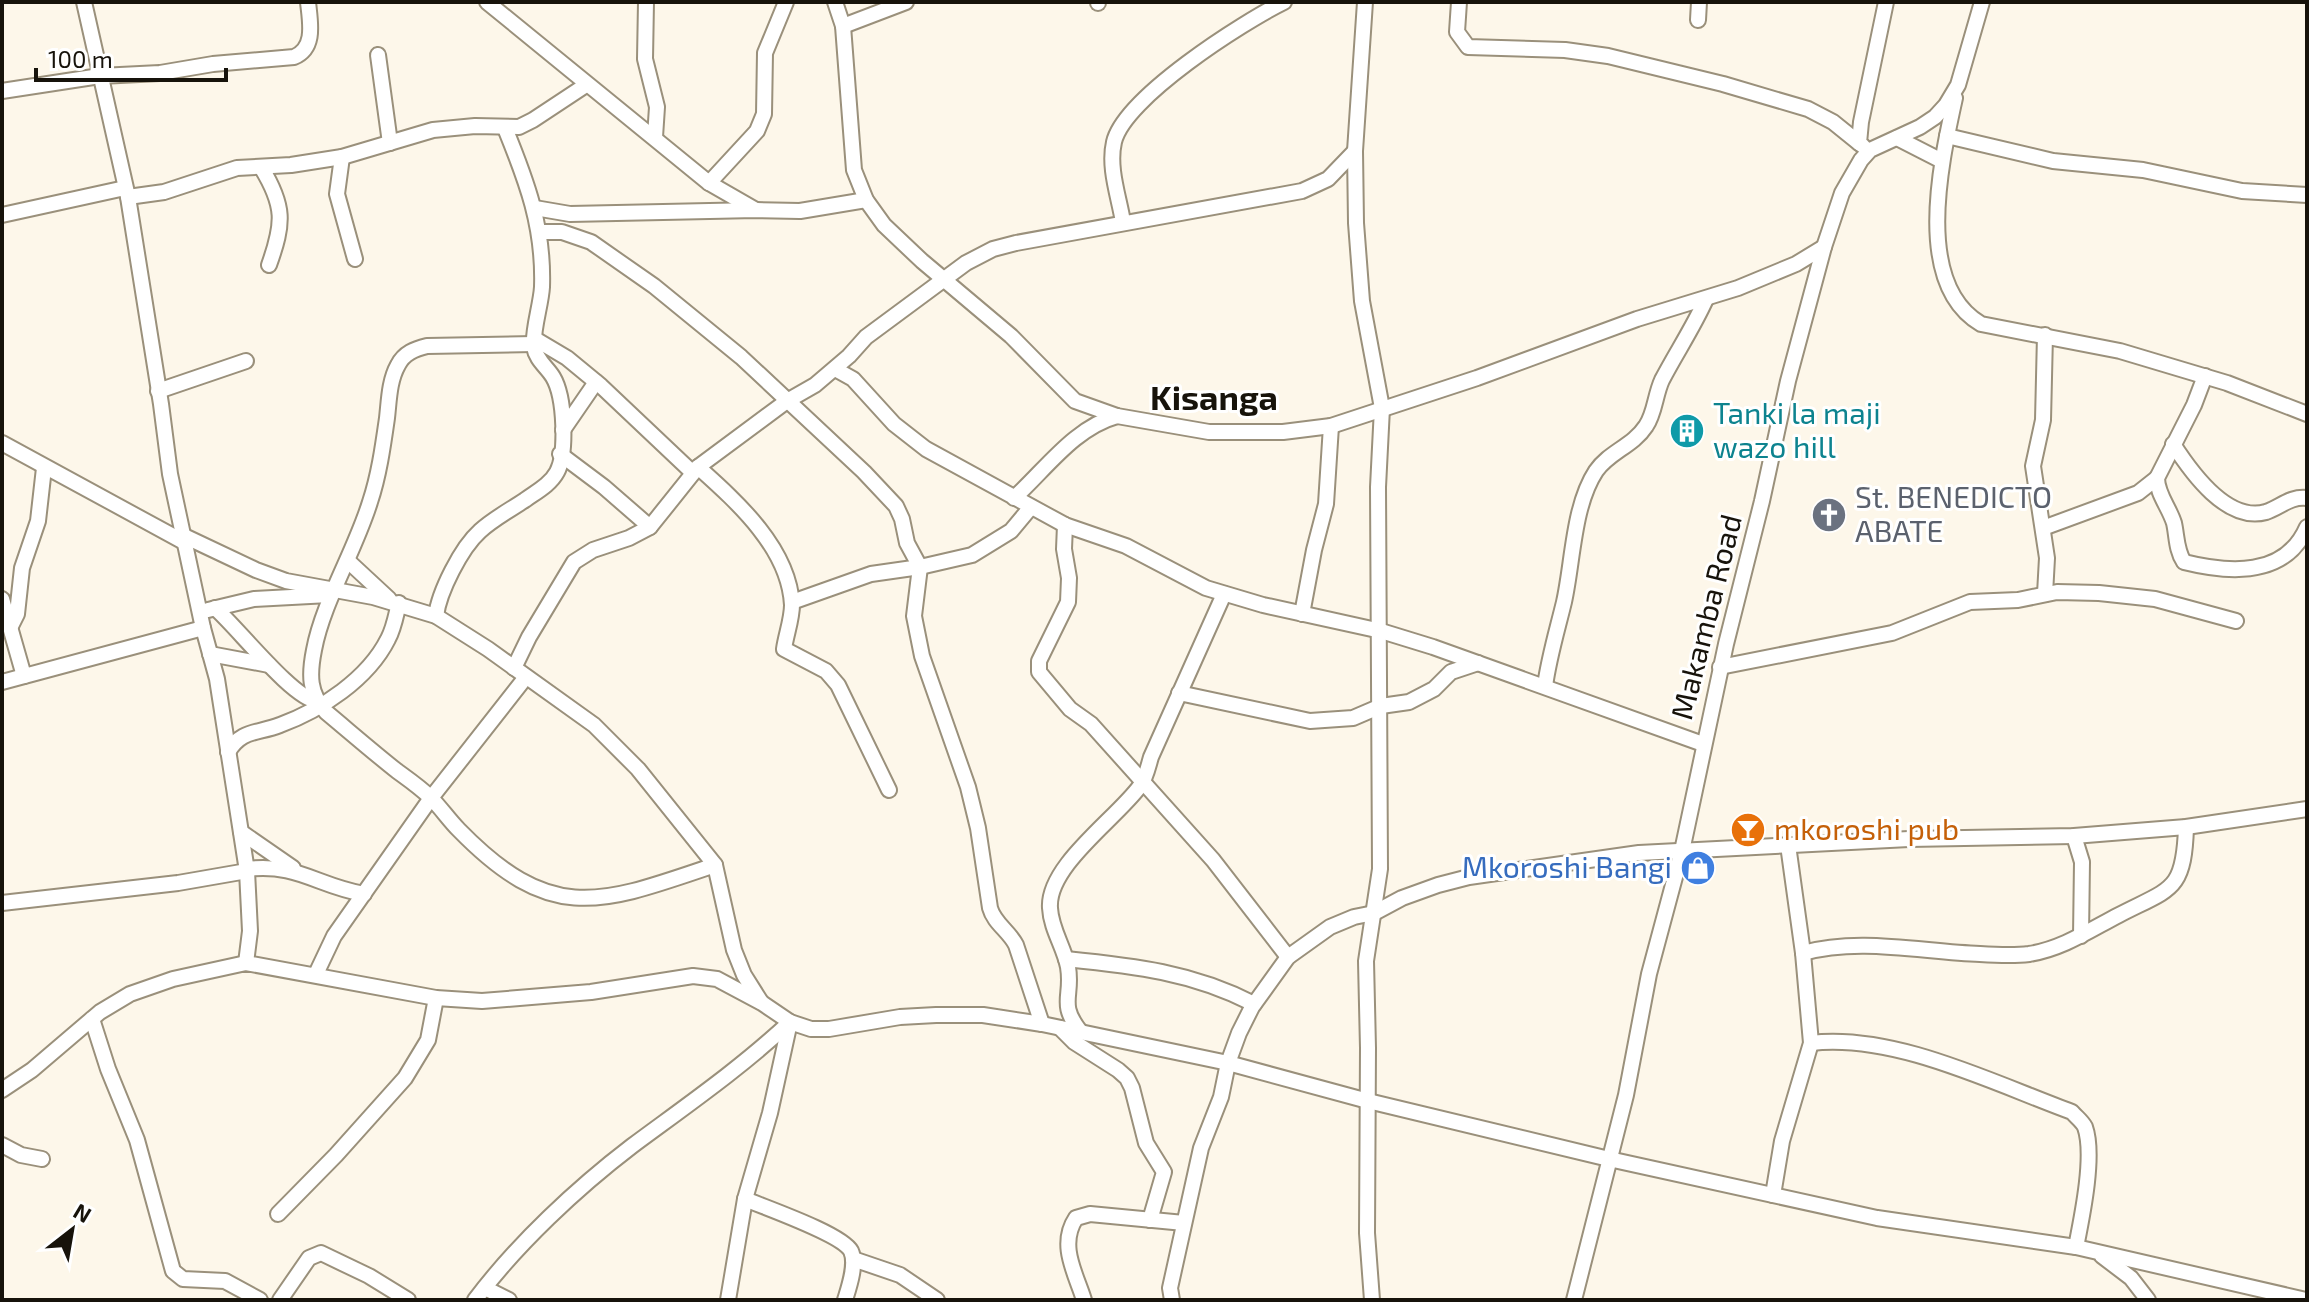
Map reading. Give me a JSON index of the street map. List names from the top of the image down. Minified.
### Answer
{"streets":{"street":["Makamba Road"]},"districts":["Kisanga"],"places":{"building":["Tanki la maji wazo hill"],"church":["St. BENEDICTO ABATE"],"bar":["mkoroshi pub"],"shop":["Mkoroshi Bangi"]},"scale_bar":"100 m","north":"top right"}
